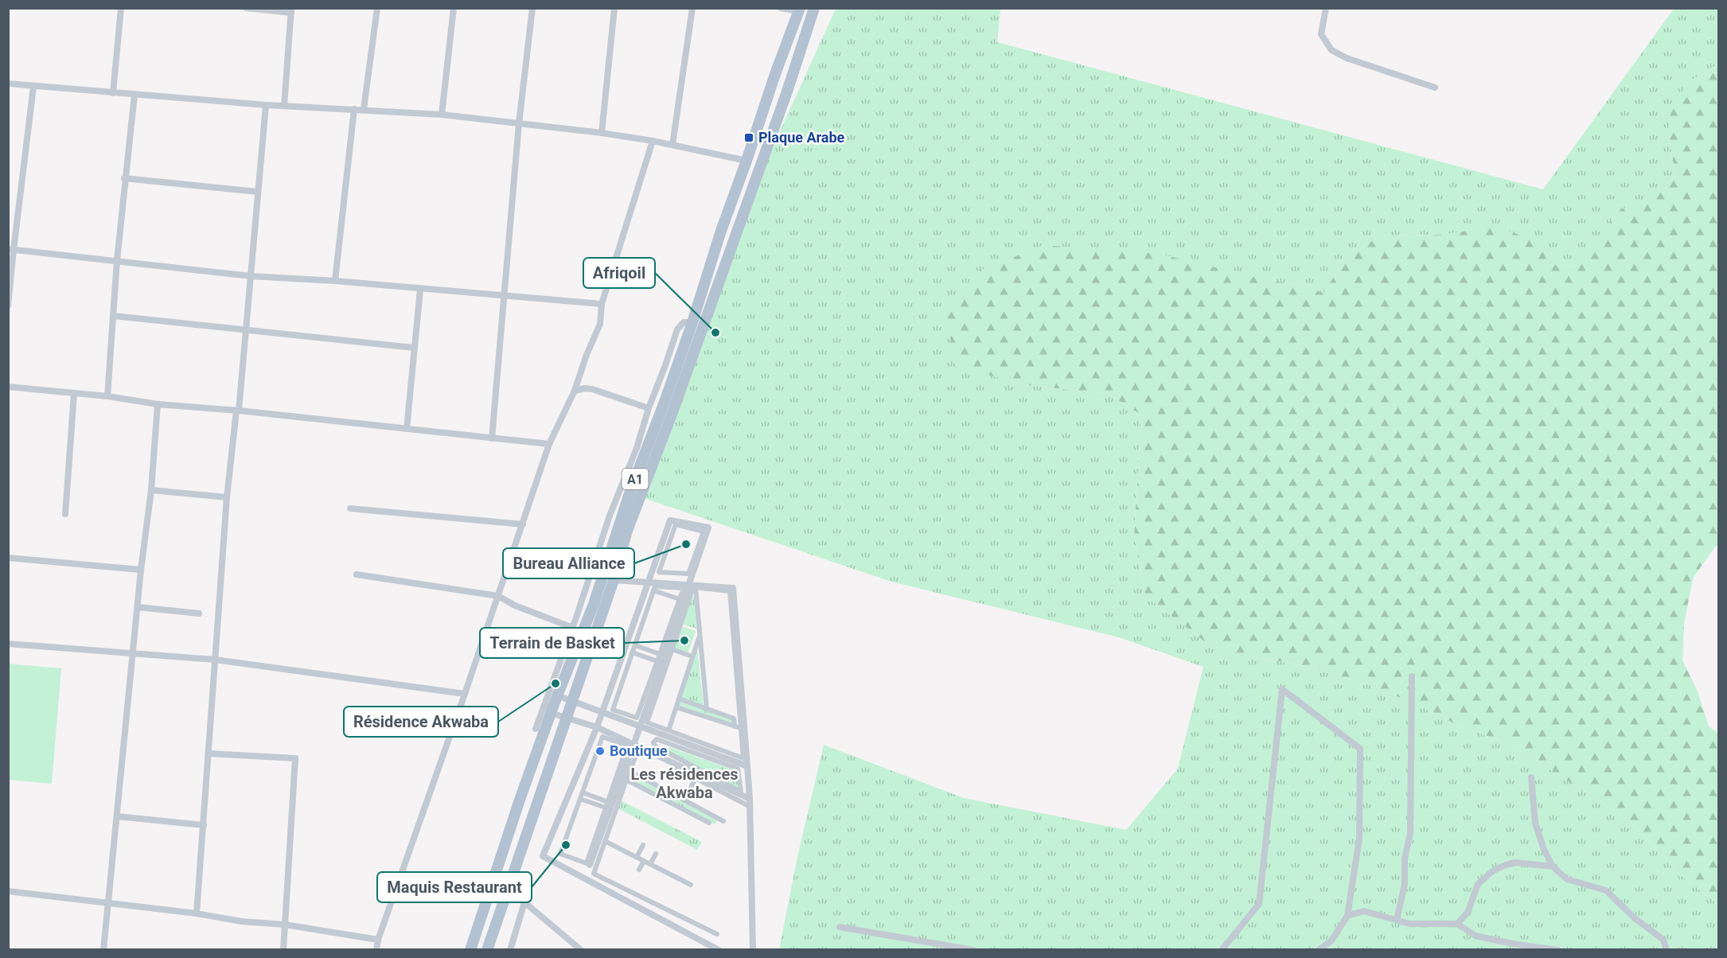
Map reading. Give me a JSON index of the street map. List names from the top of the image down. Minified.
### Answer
{"streets":{"main road":["A1"]},"districts":["Les résidences Akwaba"],"places":{"transit":["Plaque Arabe"],"other":["Afriqoil","Bureau Alliance","Terrain de Basket","Résidence Akwaba","Boutique","Maquis Restaurant"]}}
